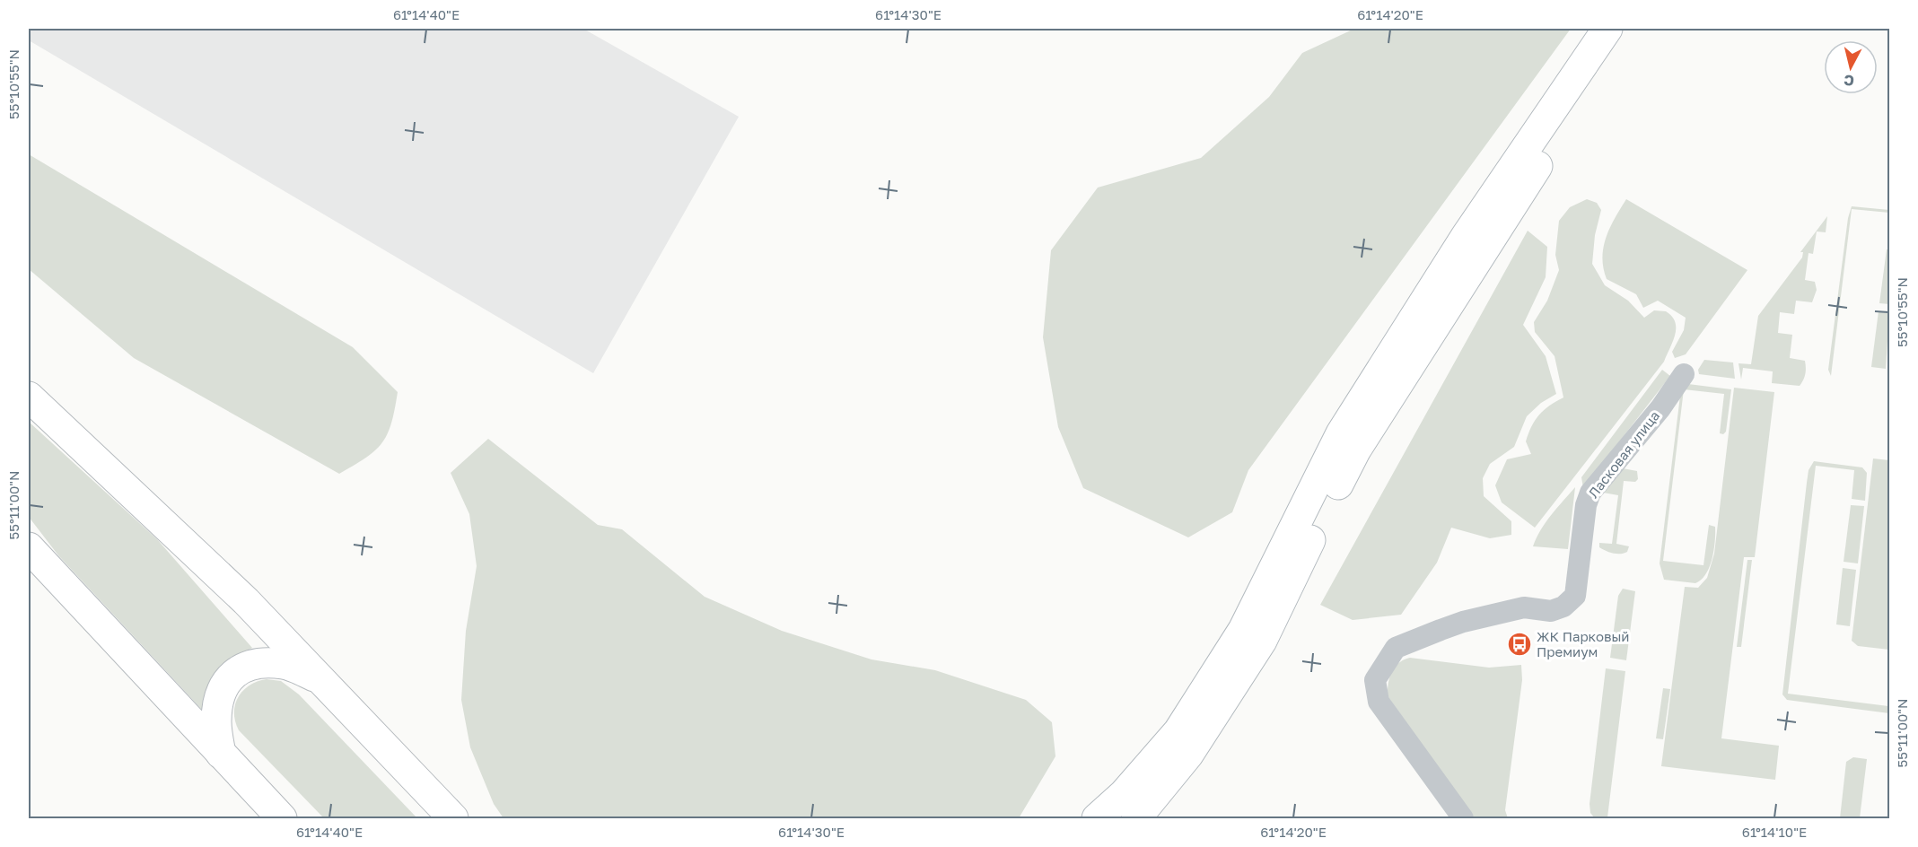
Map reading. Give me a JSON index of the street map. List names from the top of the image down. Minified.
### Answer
{"streets":{"street":["Ласковая улица"]},"places":{"bus stop":["ЖК Парковый Премиум"]},"north":"bottom","coordinates":["61°14'40\"E","61°14'30\"E","61°14'20\"E","55°10'55\"N","55°11'00\"N","61°14'10\"E"]}
